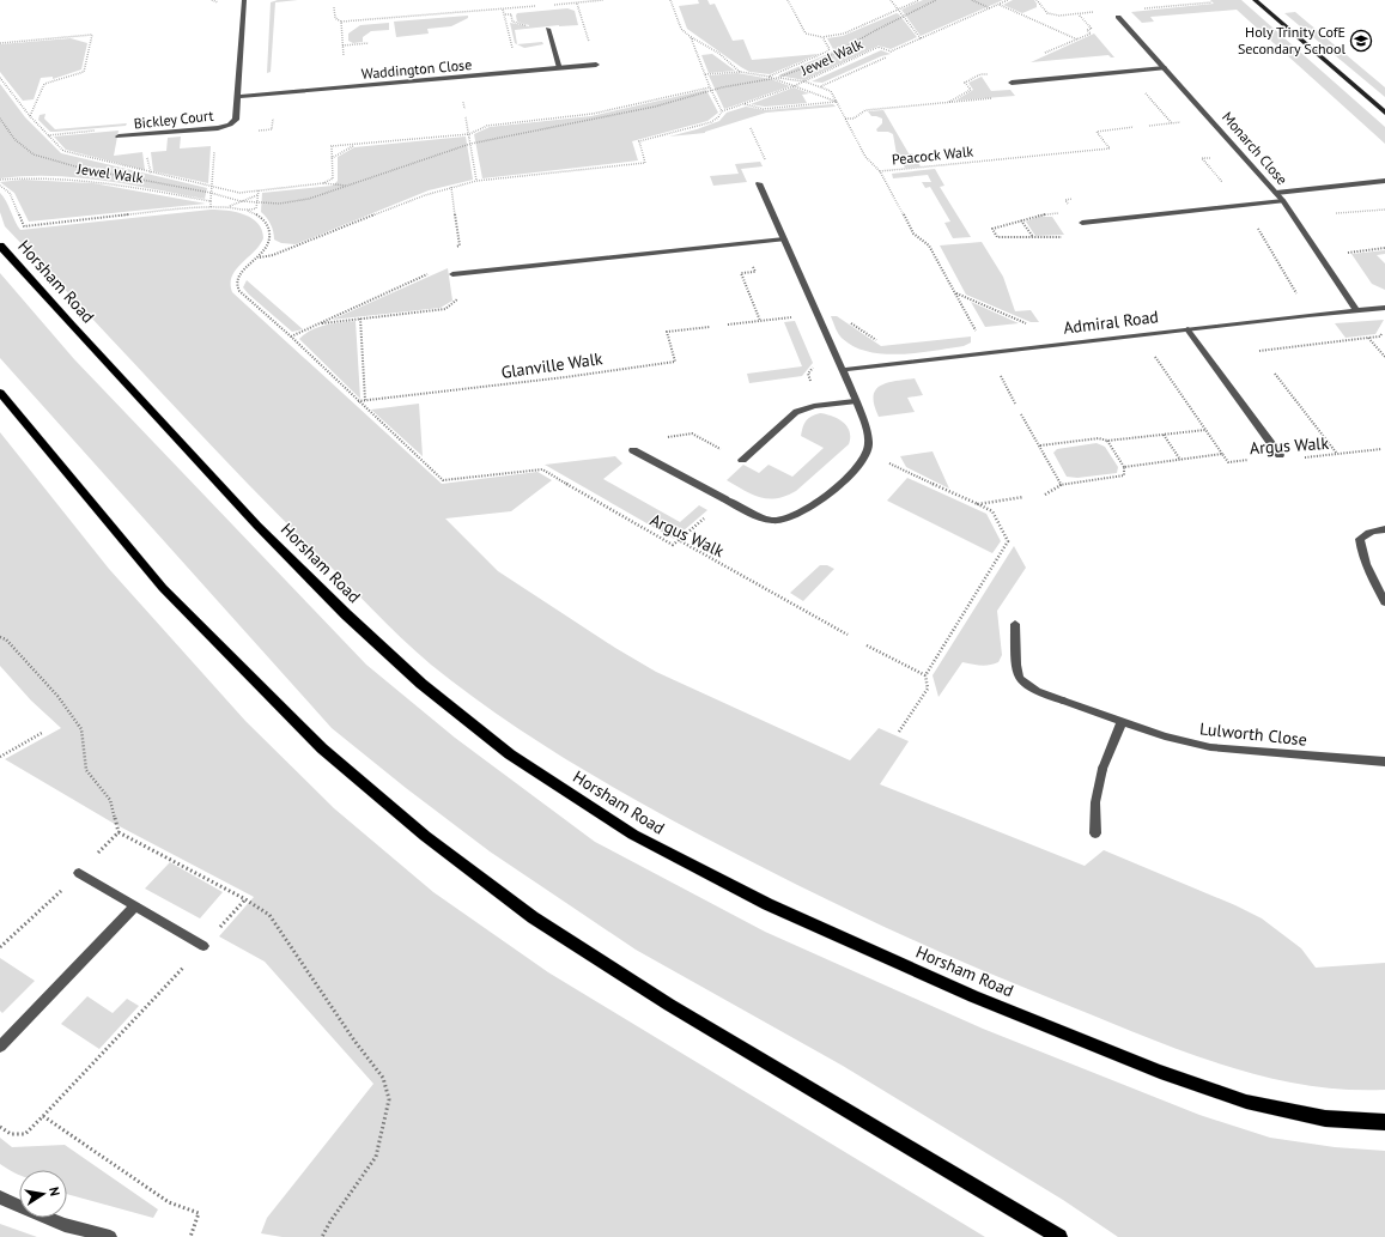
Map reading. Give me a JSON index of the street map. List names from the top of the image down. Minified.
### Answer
{"streets":{"main road":["Horsham Road"],"street":["Waddington Close","Bickley Court","Monarch Close","Admiral Road","Lulworth Close"],"path":["Jewel Walk","Peacock Walk","Glanville Walk","Argus Walk"]},"crossings":[["Waddington Close","Bickley Court"],["Monarch Close","Admiral Road"],["Glanville Walk","Argus Walk"]],"places":{"school or university":["Holy Trinity CofE Secondary School"]},"north":"right"}
